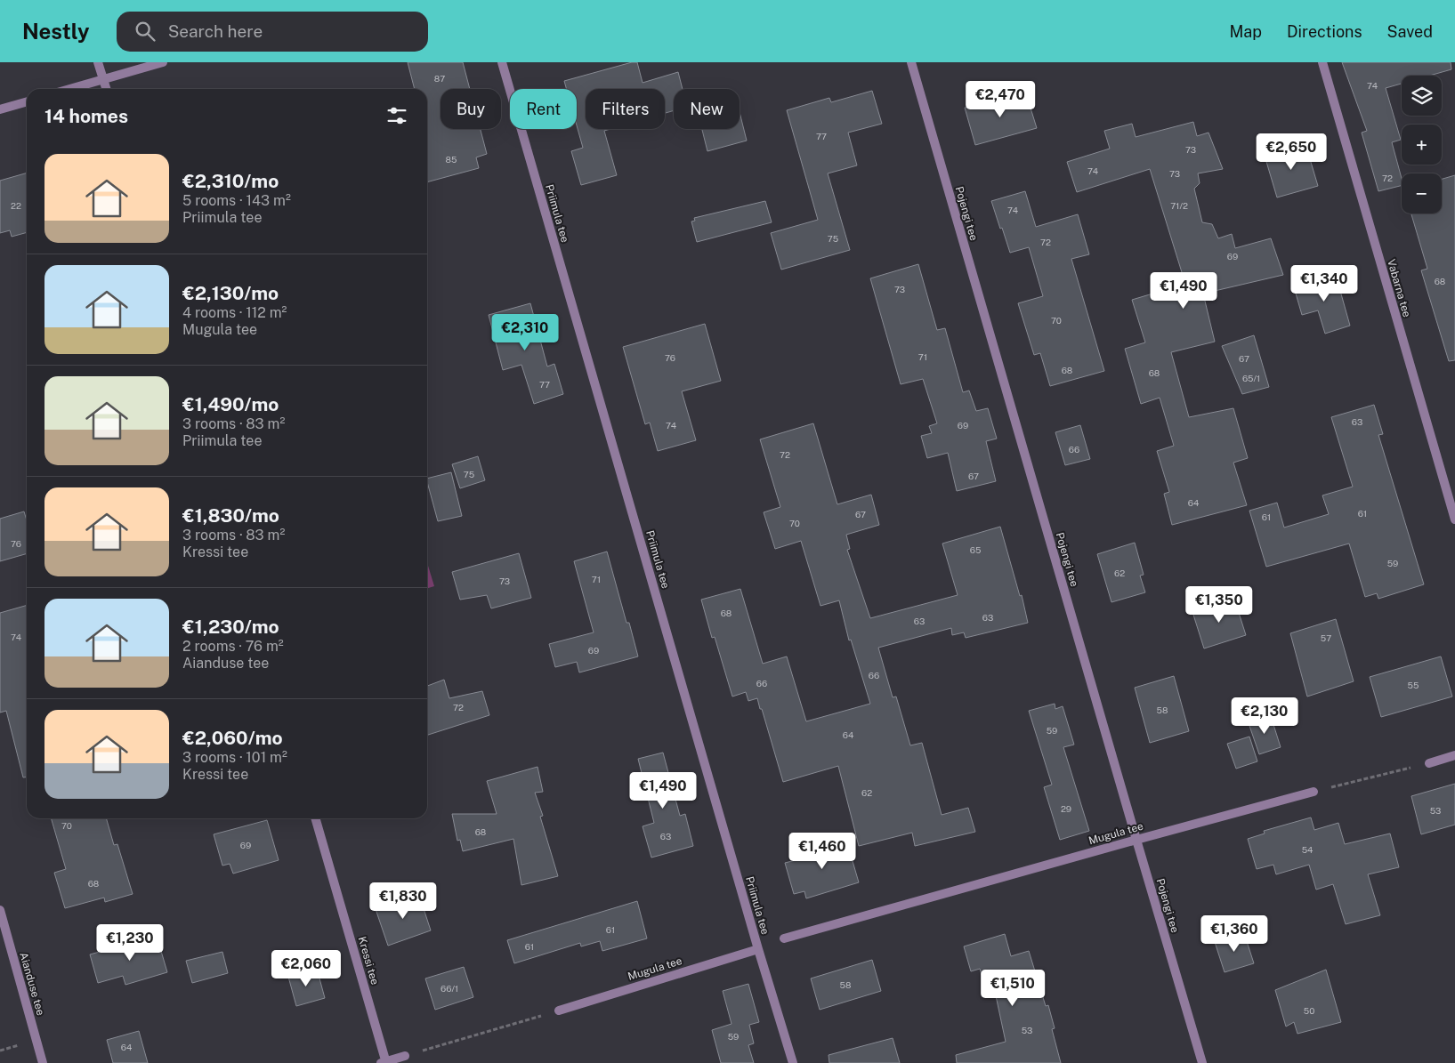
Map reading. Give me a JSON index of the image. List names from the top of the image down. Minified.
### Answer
{"streets":{"street":["Priimula tee","Pojengi tee","Vabarna tee","Mugula tee","Kressi tee","Aianduse tee"]},"crossings":[["Priimula tee","Mugula tee"],["Pojengi tee","Mugula tee"]],"house_numbers":["87","74","77","73","85","74","73","72","22","71/2","74","75","72","69","68","73","70","71","76","67","68","68","65/1","77","63","74","69","66","72","75","67","64","61","67","61","70","76","65","59","62","71","73","68","63","63","74","57","69","66","66","55","72","58","59","64","62","29","53","70","68","63","69","54","68","61","61","58","66/1","50","53","59","64"],"page":{"header":"Nestly","search":"Search here","nav":["Map","Directions","Saved"],"map_buttons":["+","−"],"price":["€2,470","€2,650","€1,340","€1,490","€2,310","€1,350","€2,130","€1,490","€1,460","€1,830","€1,360","€1,230","€2,060","€1,510"],"chip":["Buy","Rent","Filters","New"],"heading":"14 homes","list":[{"name":"€2,310/mo","note":"5 rooms · 143 m² · Priimula tee"},{"name":"€2,130/mo","note":"4 rooms · 112 m² · Mugula tee"},{"name":"€1,490/mo","note":"3 rooms · 83 m² · Priimula tee"},{"name":"€1,830/mo","note":"3 rooms · 83 m² · Kressi tee"},{"name":"€1,230/mo","note":"2 rooms · 76 m² · Aianduse tee"},{"name":"€2,060/mo","note":"3 rooms · 101 m² · Kressi tee"}]}}
